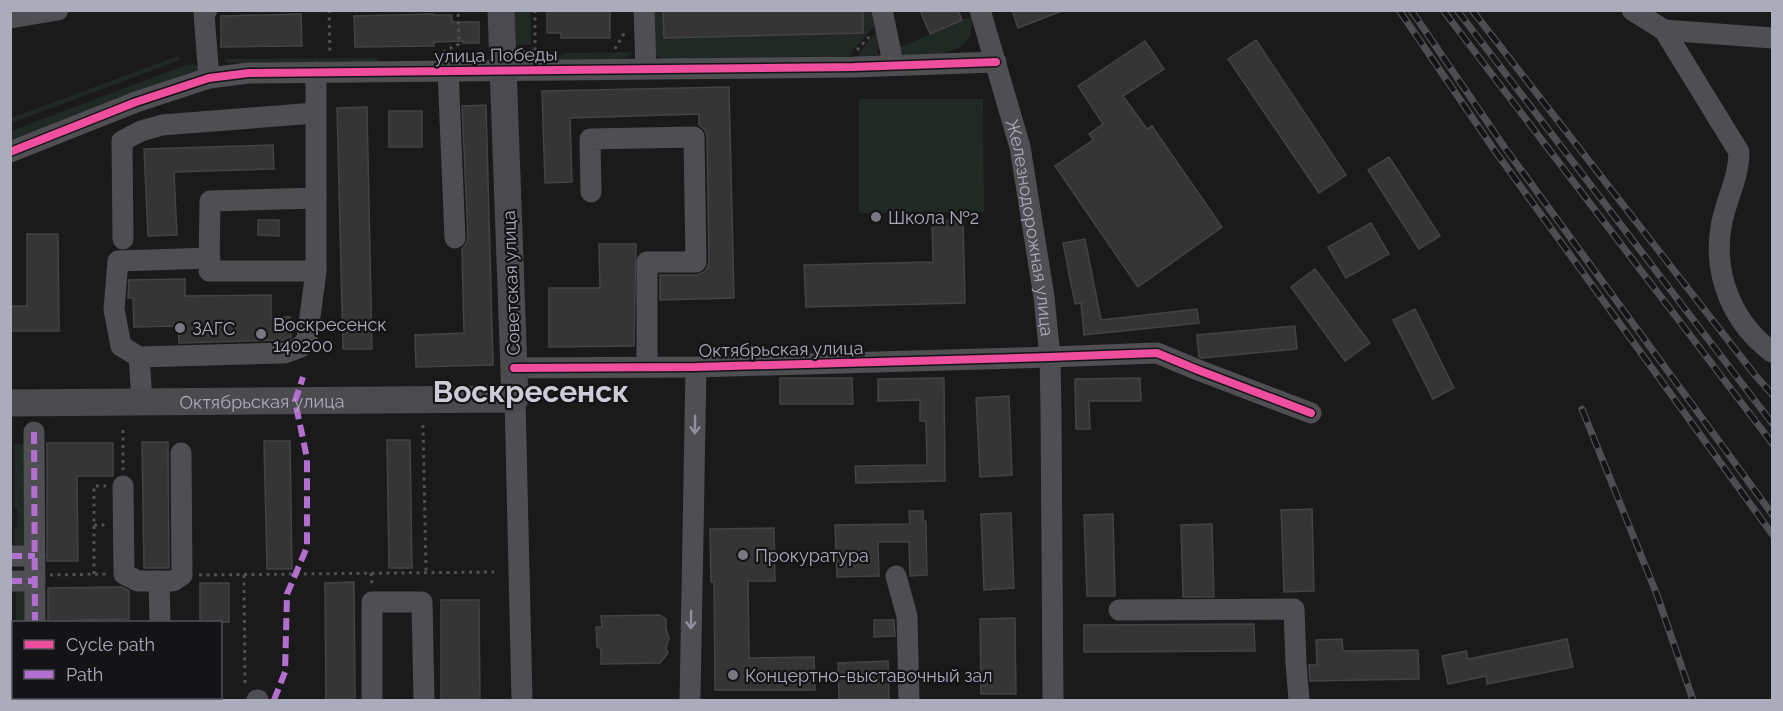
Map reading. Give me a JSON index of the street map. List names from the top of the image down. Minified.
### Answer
{"streets":{"main road":["Советская улица","Октябрьская улица"],"street":["улица Победы","Железнодорожная улица"]},"crossings":[["улица Победы","Железнодорожная улица"],["улица Победы","Советская улица"],["Железнодорожная улица","Октябрьская улица"],["Советская улица","Октябрьская улица"]],"districts":["Воскресенск"],"places":["Школа №2","ЗАГС","Воскресенск 140200","Прокуратура","Концертно-выставочный зал"],"legend":["Cycle path","Path"]}
